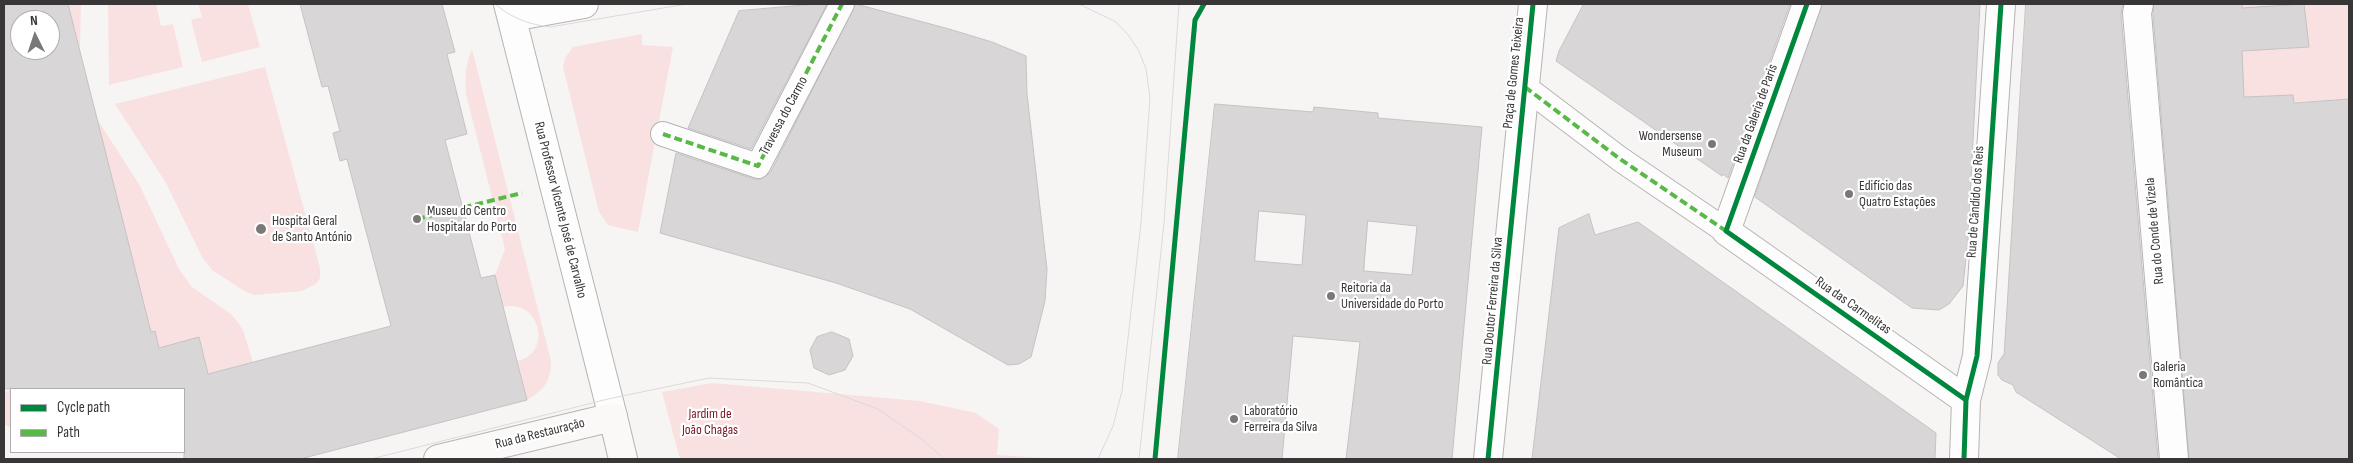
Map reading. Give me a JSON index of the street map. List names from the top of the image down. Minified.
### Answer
{"streets":{"main road":["Rua da Restauração"],"street":["Praça de Gomes Teixeira","Rua da Galeria de Paris","Travessa do Carmo","Rua de Cândido dos Reis","Rua Professor Vicente José de Carvalho","Rua do Conde de Vizela","Rua Doutor Ferreira da Silva","Rua das Carmelitas"]},"crossings":[["Praça de Gomes Teixeira","Rua Doutor Ferreira da Silva"],["Praça de Gomes Teixeira","Rua das Carmelitas"],["Rua da Galeria de Paris","Rua das Carmelitas"],["Rua de Cândido dos Reis","Rua das Carmelitas"],["Rua Professor Vicente José de Carvalho","Rua da Restauração"]],"parks":["Jardim de João Chagas"],"places":["Wondersense Museum","Edifício das Quatro Estações","Museu do Centro Hospitalar do Porto","Hospital Geral de Santo António","Reitoria da Universidade do Porto","Galeria Romântica","Laboratório Ferreira da Silva"],"legend":["Cycle path","Path"],"north":"top"}
